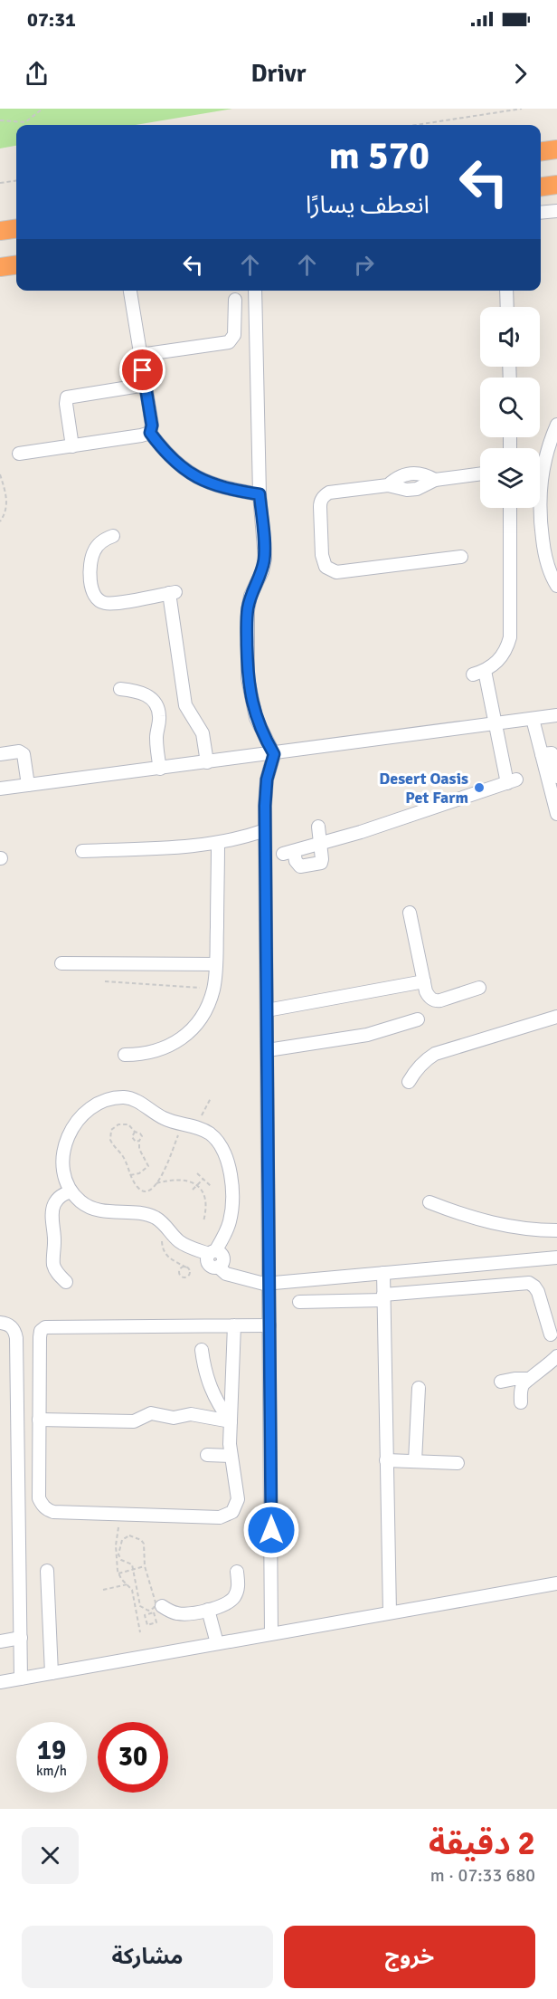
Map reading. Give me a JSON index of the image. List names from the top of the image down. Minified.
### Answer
{"places":["Desert Oasis Pet Farm"],"page":{"status":"07:31","header":"Drivr","turn":["570 m","انعطف يسارًا"],"speed":"19 km/h","limit":"30","heading":["2 دقيقة","680 m · 07:33"],"buttons":["خروج","مشاركة"]}}
